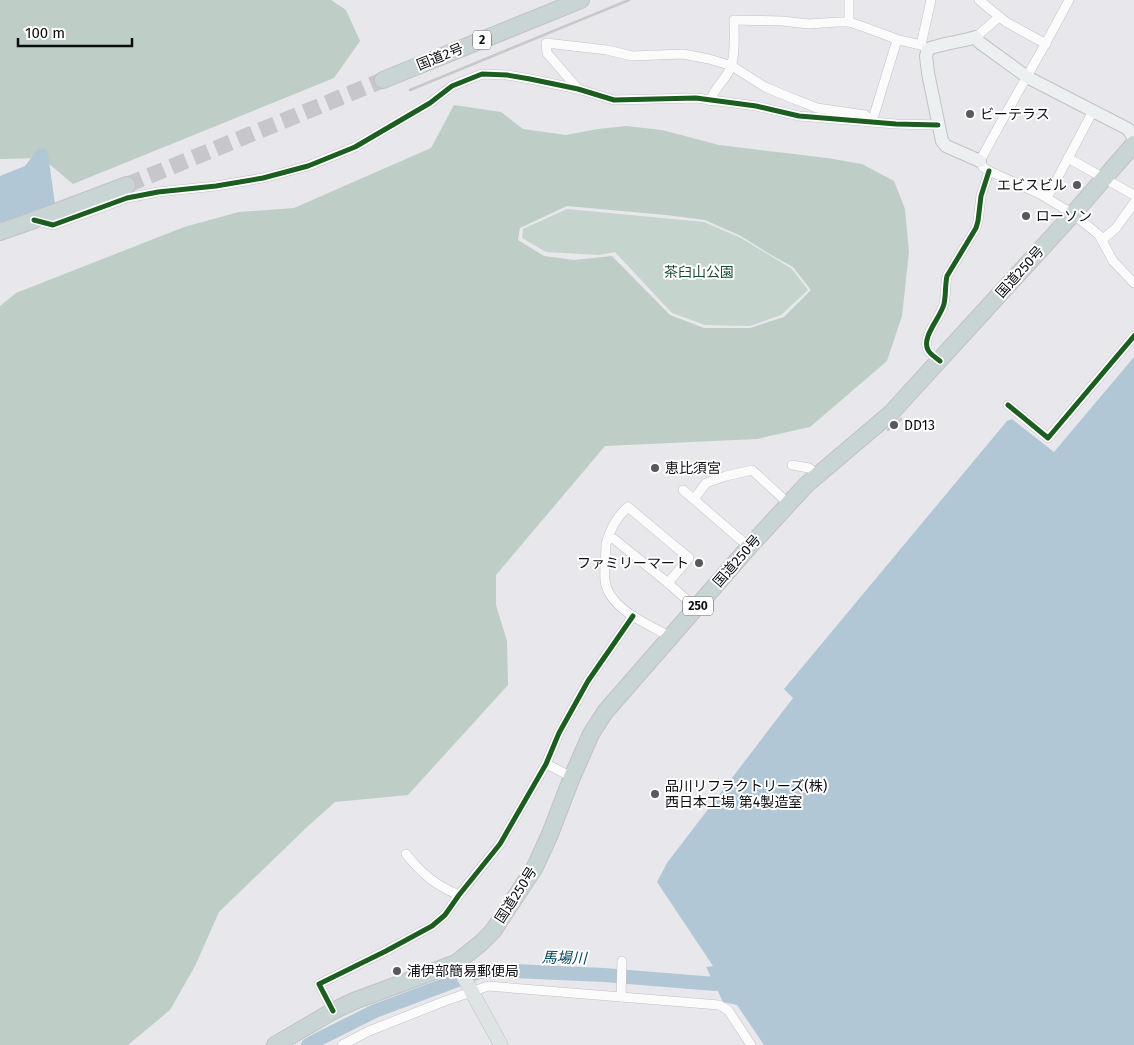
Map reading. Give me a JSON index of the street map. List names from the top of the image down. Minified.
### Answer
{"streets":{"highway":["2","国道2号","国道250号","250"]},"water":["馬場川"],"parks":["茶臼山公園"],"places":["ビーテラス","エビスビル","ローソン","DD13","恵比須宮","ファミリーマート","品川リフラクトリーズ(株) 西日本工場 第4製造室","浦伊部簡易郵便局"],"scale_bar":"100 m"}
